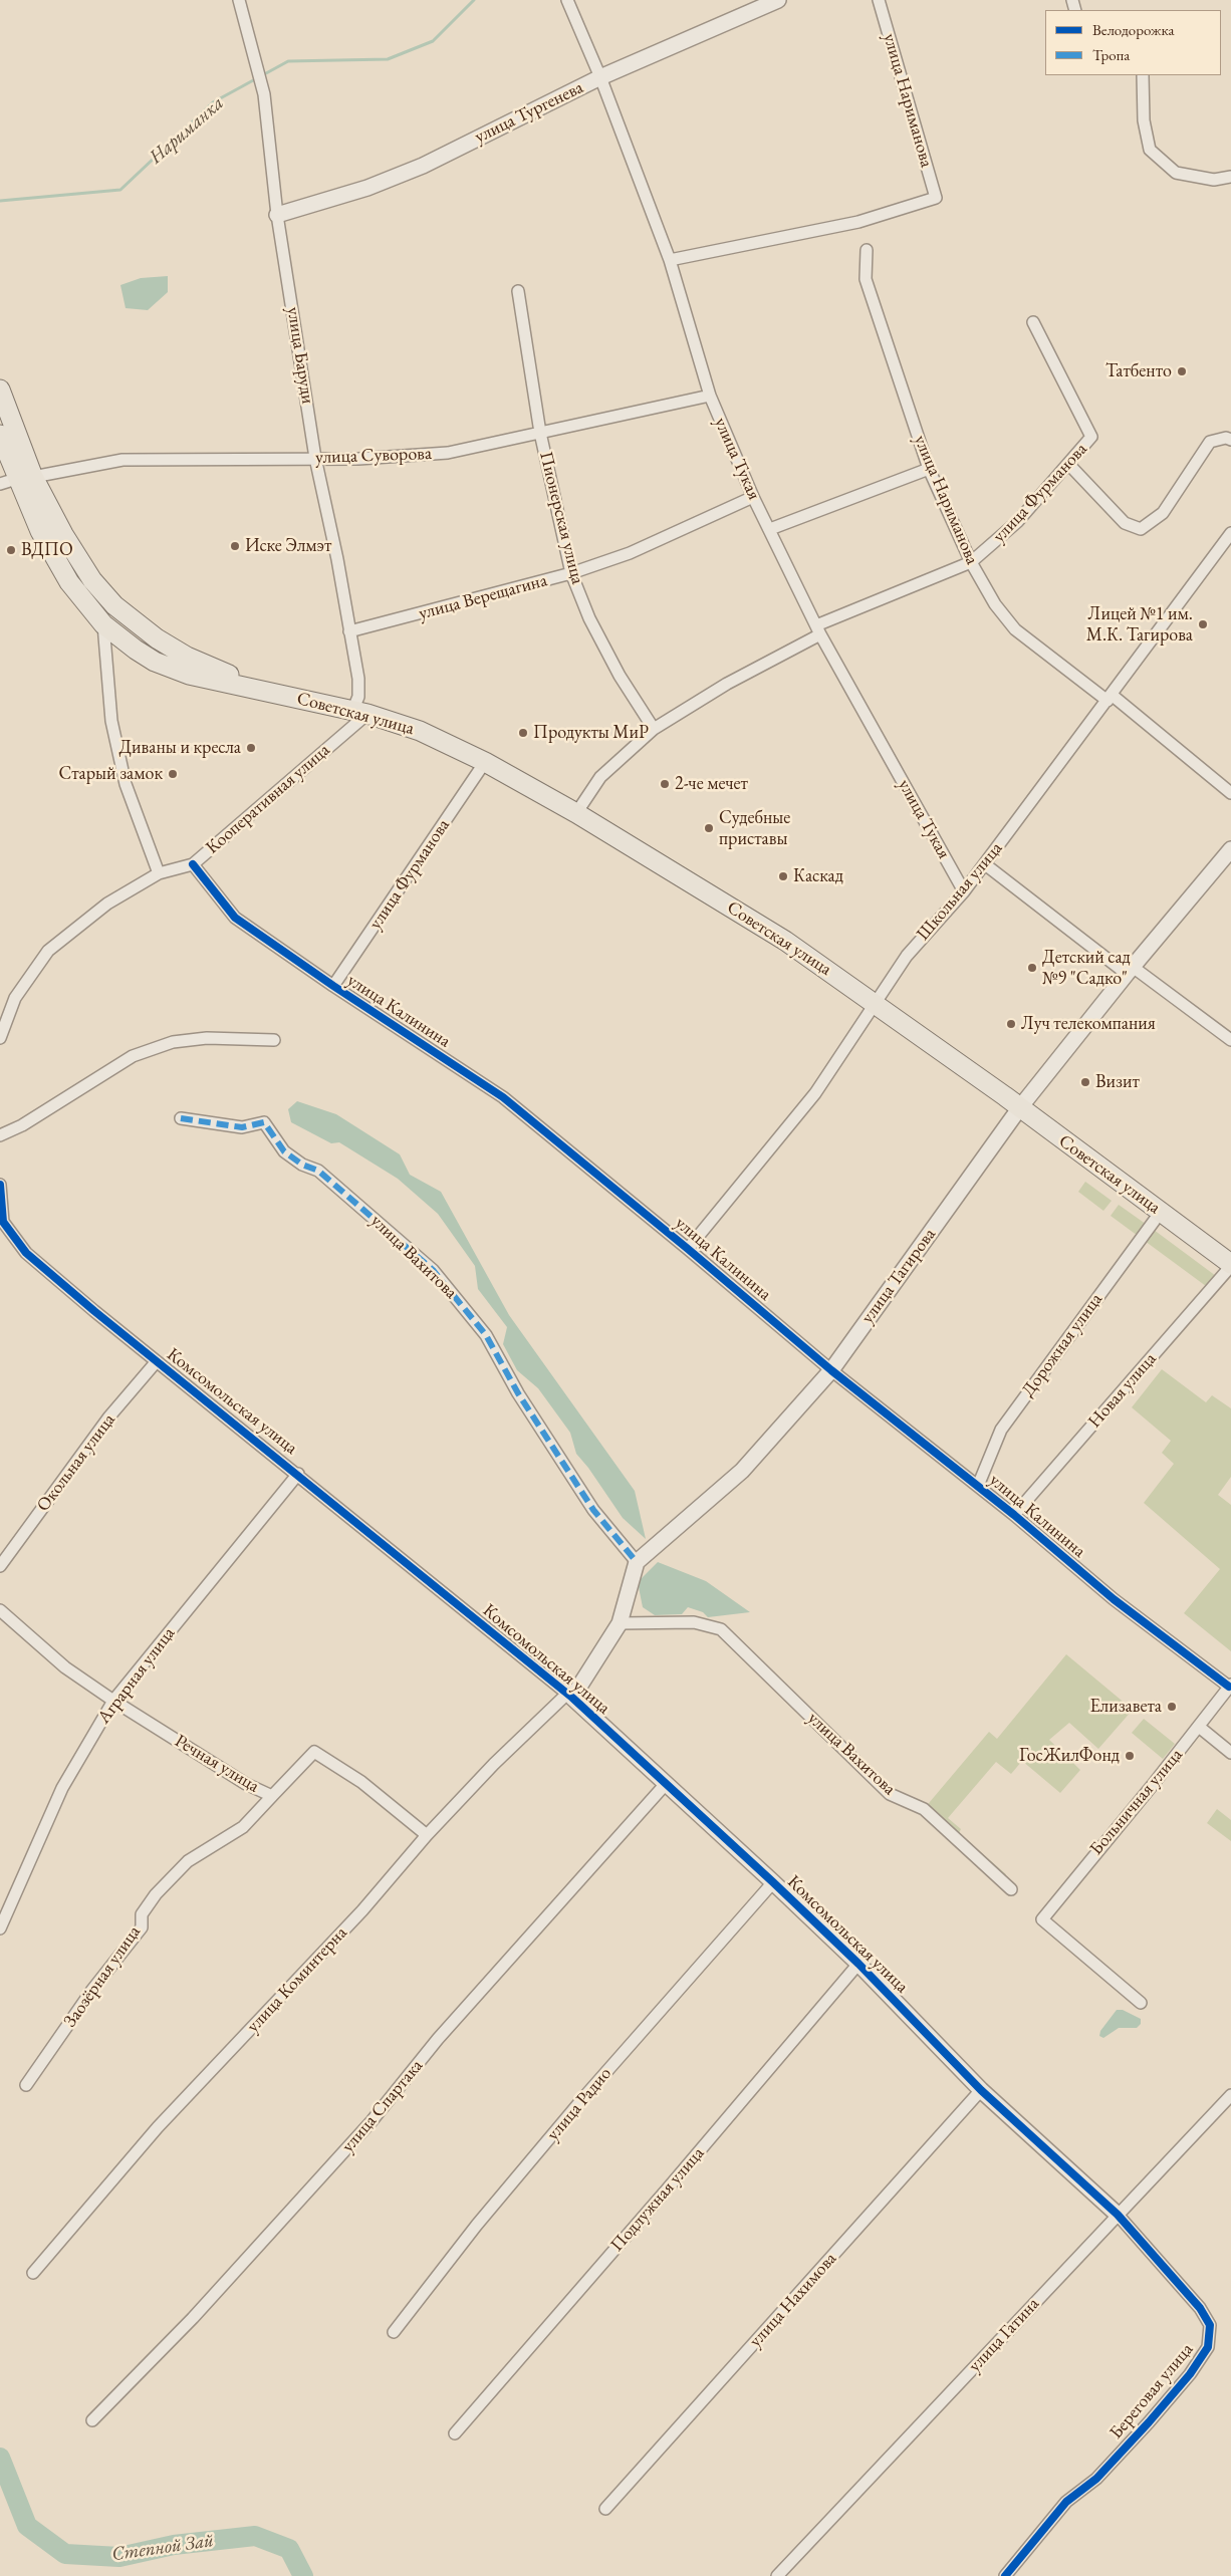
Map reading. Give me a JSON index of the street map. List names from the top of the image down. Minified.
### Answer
{"streets":{"main road":["Советская улица"],"street":["улица Нариманова","улица Тургенева","улица Баруди","улица Суворова","улица Тукая","улица Фурманова","Пионерская улица","улица Верещагина","Кооперативная улица","Школьная улица","улица Калинина","улица Вахитова","улица Тагирова","Дорожная улица","Новая улица","Комсомольская улица","Окольная улица","Аграрная улица","Речная улица","Больничная улица","Заозёрная улица","улица Коминтерна","улица Радио","улица Спартака","Подлужная улица","улица Нахимова","улица Гатина","Береговая улица"]},"crossings":[["улица Нариманова","улица Тукая"],["улица Нариманова","улица Фурманова"],["улица Нариманова","Школьная улица"],["улица Тургенева","улица Баруди"],["улица Тургенева","улица Тукая"],["улица Баруди","улица Суворова"],["улица Баруди","улица Верещагина"],["улица Баруди","Советская улица"],["улица Баруди","Кооперативная улица"],["улица Суворова","улица Тукая"],["улица Суворова","Пионерская улица"],["улица Суворова","Советская улица"],["улица Тукая","улица Фурманова"],["улица Тукая","улица Верещагина"],["улица Тукая","Школьная улица"],["улица Фурманова","Пионерская улица"],["улица Фурманова","Советская улица"],["улица Фурманова","улица Калинина"],["Пионерская улица","улица Верещагина"],["Советская улица","Кооперативная улица"],["Советская улица","Школьная улица"],["Советская улица","улица Тагирова"],["Советская улица","Дорожная улица"],["Советская улица","Новая улица"],["Кооперативная улица","улица Калинина"],["Школьная улица","улица Калинина"],["улица Калинина","улица Тагирова"],["улица Калинина","Дорожная улица"],["улица Калинина","Новая улица"],["улица Калинина","Больничная улица"],["улица Вахитова","улица Тагирова"],["Комсомольская улица","Окольная улица"],["Комсомольская улица","Аграрная улица"],["Комсомольская улица","улица Коминтерна"],["Комсомольская улица","улица Радио"],["Комсомольская улица","улица Спартака"],["Комсомольская улица","Подлужная улица"],["Комсомольская улица","улица Нахимова"],["Комсомольская улица","улица Гатина"],["Комсомольская улица","Береговая улица"],["Аграрная улица","Речная улица"],["Речная улица","Заозёрная улица"],["Речная улица","улица Коминтерна"],["улица Гатина","Береговая улица"]],"water":["Нариманка","Степной Зай"],"places":["Татбенто","Иске Элмэт","ВДПО","Лицей №1 им. М.К. Тагирова","Продукты МиР","Диваны и кресла","Старый замок","2-че мечет","Судебные приставы","Каскад","Детский сад №9 \"Садко\"","Луч телекомпания","Визит","Елизавета","ГосЖилФонд"],"legend":["Велодорожка","Тропа"]}
